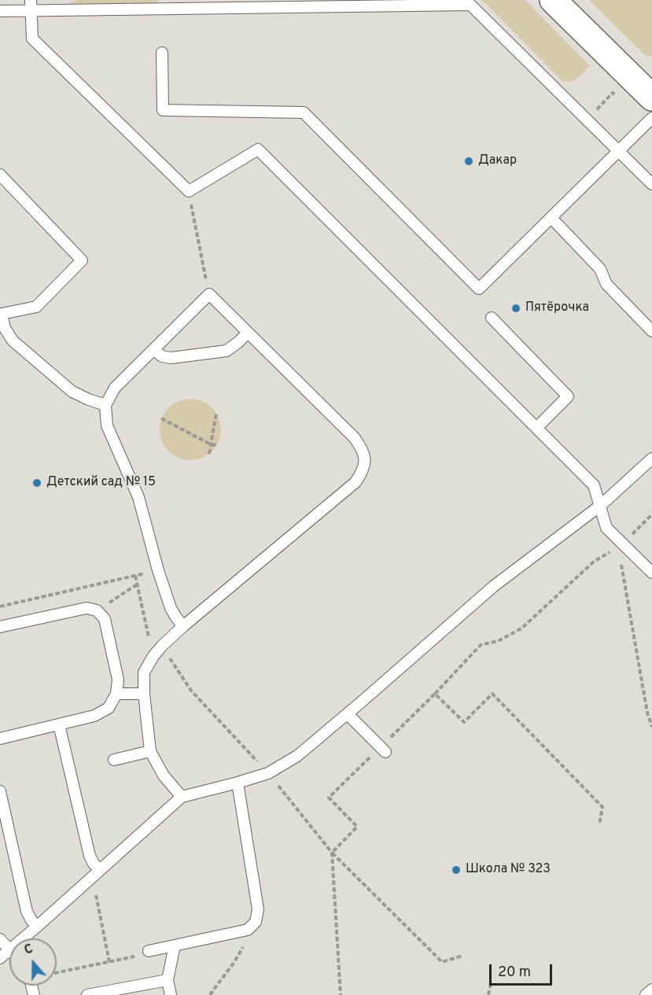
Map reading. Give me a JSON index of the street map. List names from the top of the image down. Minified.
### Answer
{"places":["Дакар","Пятёрочка","Детский сад № 15","Школа № 323"],"scale_bar":"20 m","north":"top"}
